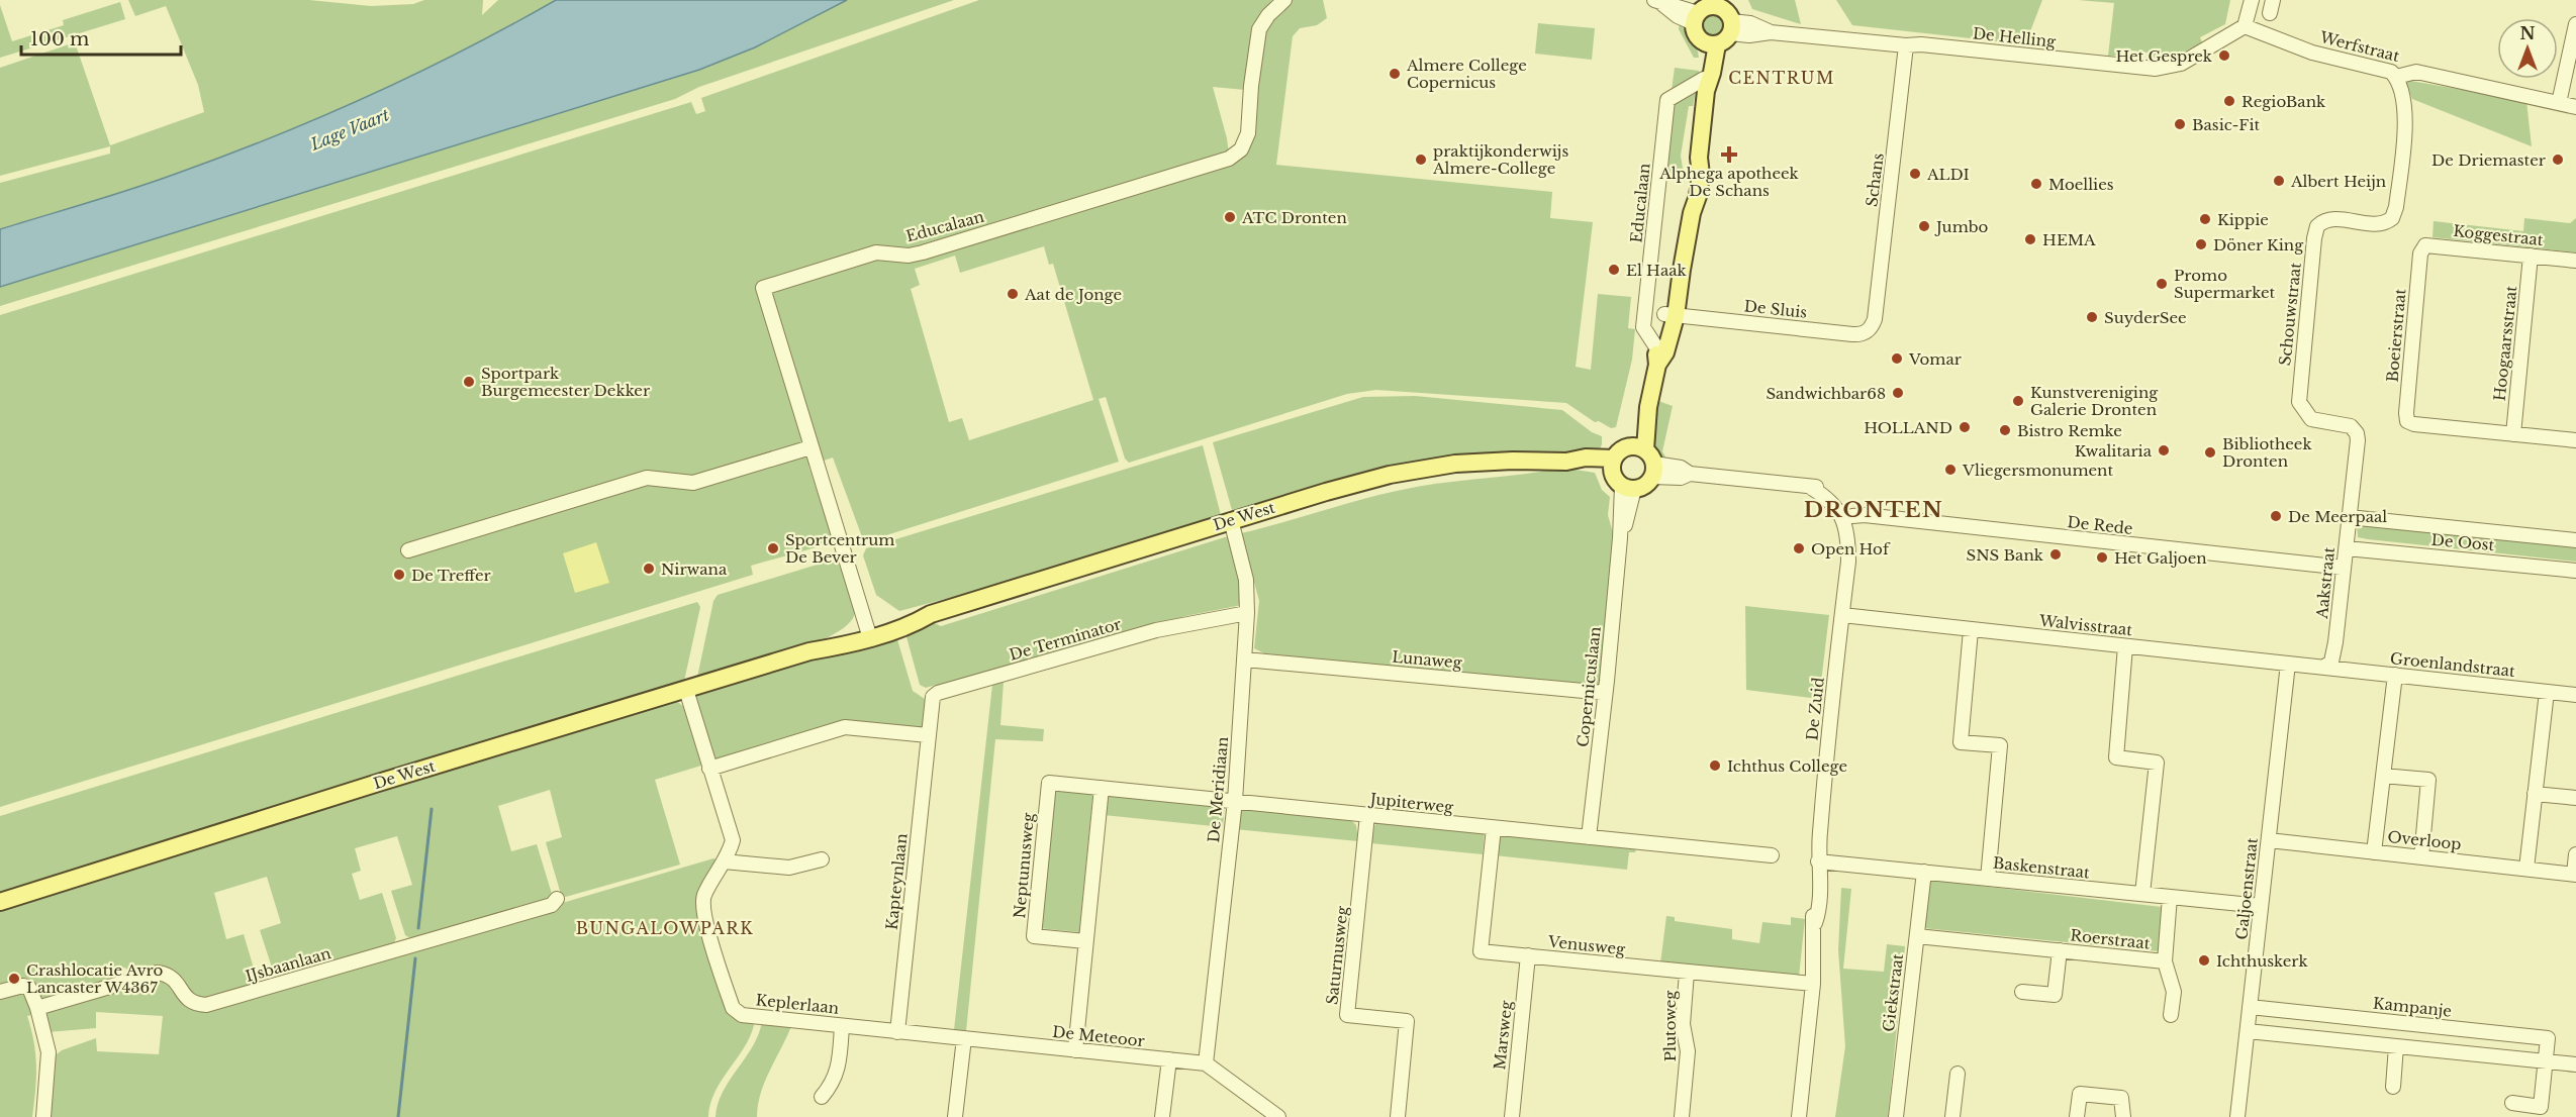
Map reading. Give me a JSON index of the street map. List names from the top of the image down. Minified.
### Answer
{"streets":{"main road":["De West"],"street":["De Helling","Werfstraat","Schans","Educalaan","Koggestraat","De Sluis","Schouwstraat","Boeierstraat","Hoogaarsstraat","De Rede","De Oost","Aakstraat","Walvisstraat","De Terminator","Lunaweg","Groenlandstraat","Copernicuslaan","De Zuid","De Meridiaan","Jupiterweg","Overloop","Neptunusweg","Baskenstraat","Kapteynlaan","Galjoenstraat","Roerstraat","Venusweg","Saturnusweg","IJsbaanlaan","Giekstraat","Keplerlaan","Kampanje","Plutoweg","Marsweg","De Meteoor"]},"crossings":[["De Helling","Werfstraat"],["De Helling","Schans"],["Werfstraat","Schouwstraat"],["Schans","De Sluis"],["Educalaan","De West"],["Koggestraat","Boeierstraat"],["Koggestraat","Hoogaarsstraat"],["Schouwstraat","Aakstraat"],["Boeierstraat","Hoogaarsstraat"],["De West","Copernicuslaan"],["De West","De Meridiaan"],["De West","Keplerlaan"],["De Rede","Aakstraat"],["De Rede","De Zuid"],["De Oost","Aakstraat"],["Aakstraat","Walvisstraat"],["Aakstraat","Groenlandstraat"],["Walvisstraat","Groenlandstraat"],["Walvisstraat","De Zuid"],["Walvisstraat","Galjoenstraat"],["De Terminator","De Meridiaan"],["De Terminator","Kapteynlaan"],["Lunaweg","Copernicuslaan"],["Lunaweg","De Meridiaan"],["Copernicuslaan","Jupiterweg"],["De Zuid","Baskenstraat"],["De Zuid","Venusweg"],["De Meridiaan","Jupiterweg"],["De Meridiaan","De Meteoor"],["Jupiterweg","Neptunusweg"],["Jupiterweg","Venusweg"],["Jupiterweg","Saturnusweg"],["Overloop","Galjoenstraat"],["Baskenstraat","Galjoenstraat"],["Baskenstraat","Roerstraat"],["Baskenstraat","Giekstraat"],["Kapteynlaan","Keplerlaan"],["Kapteynlaan","De Meteoor"],["Galjoenstraat","Kampanje"],["Roerstraat","Giekstraat"],["Venusweg","Plutoweg"],["Venusweg","Marsweg"],["Keplerlaan","De Meteoor"]],"districts":["CENTRUM","DRONTEN","BUNGALOWPARK"],"water":["Lage Vaart"],"places":{"other":["Het Gesprek","Almere College Copernicus","RegioBank","Basic-Fit","praktijkonderwijs Almere-College","De Driemaster","ALDI","Albert Heijn","Moellies","ATC Dronten","Kippie","Jumbo","HEMA","Döner King","El Haak","Promo Supermarket","Aat de Jonge","SuyderSee","Vomar","Sportpark Burgemeester Dekker","Sandwichbar68","Kunstvereniging Galerie Dronten","HOLLAND","Bistro Remke","Kwalitaria","Bibliotheek Dronten","Vliegersmonument","De Meerpaal","Sportcentrum De Bever","Open Hof","SNS Bank","Het Galjoen","Nirwana","De Treffer","Ichthus College","Ichthuskerk","Crashlocatie Avro Lancaster W4367"],"health":["Alphega apotheek De Schans"]},"scale_bar":"100 m","north":"top"}
